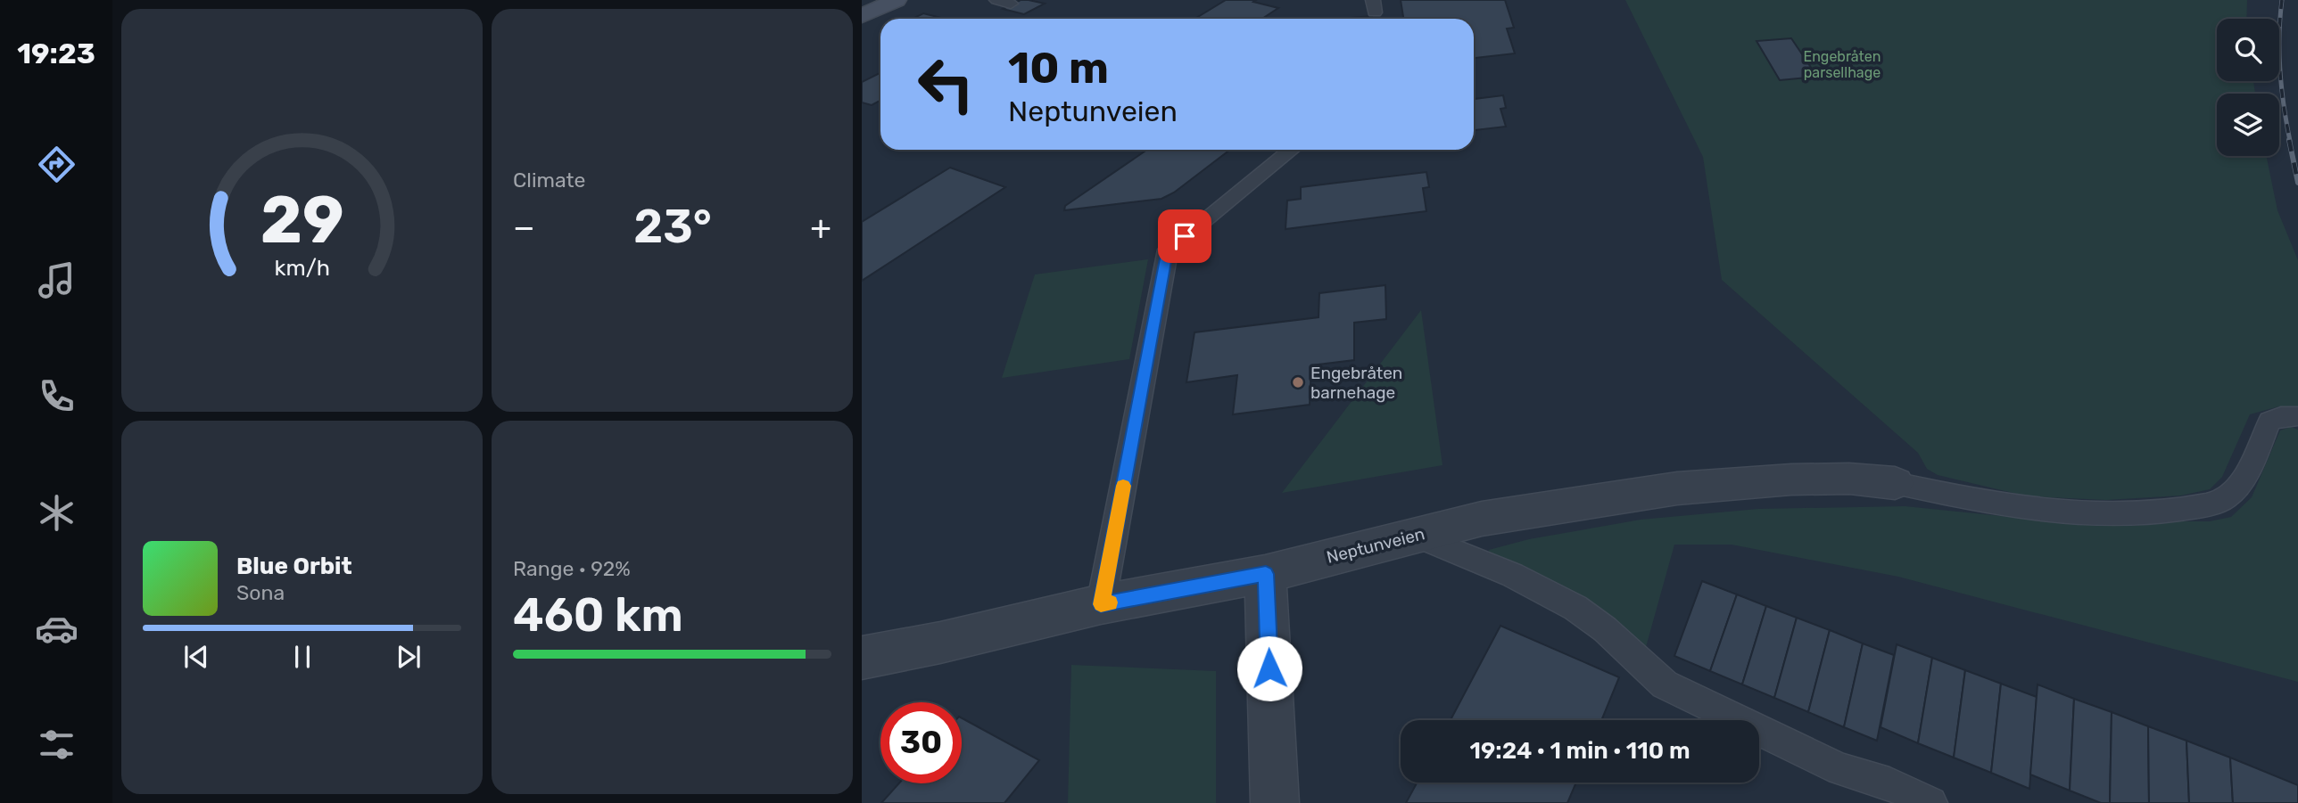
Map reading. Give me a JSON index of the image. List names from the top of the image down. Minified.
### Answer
{"streets":{"street":["Neptunveien"]},"parks":["Engebråten parsellhage"],"places":["Engebråten barnehage"],"page":{"tabs":"19:23","tile":["Climate",["Range · 92%","460 km"]],"turn":["10 m","Neptunveien"],"heat":["−","23°","+"],"song":["Blue Orbit","Sona"],"limit":"30","trip":"19:24 · 1 min · 110 m","gauge":["29","km/h"]}}
